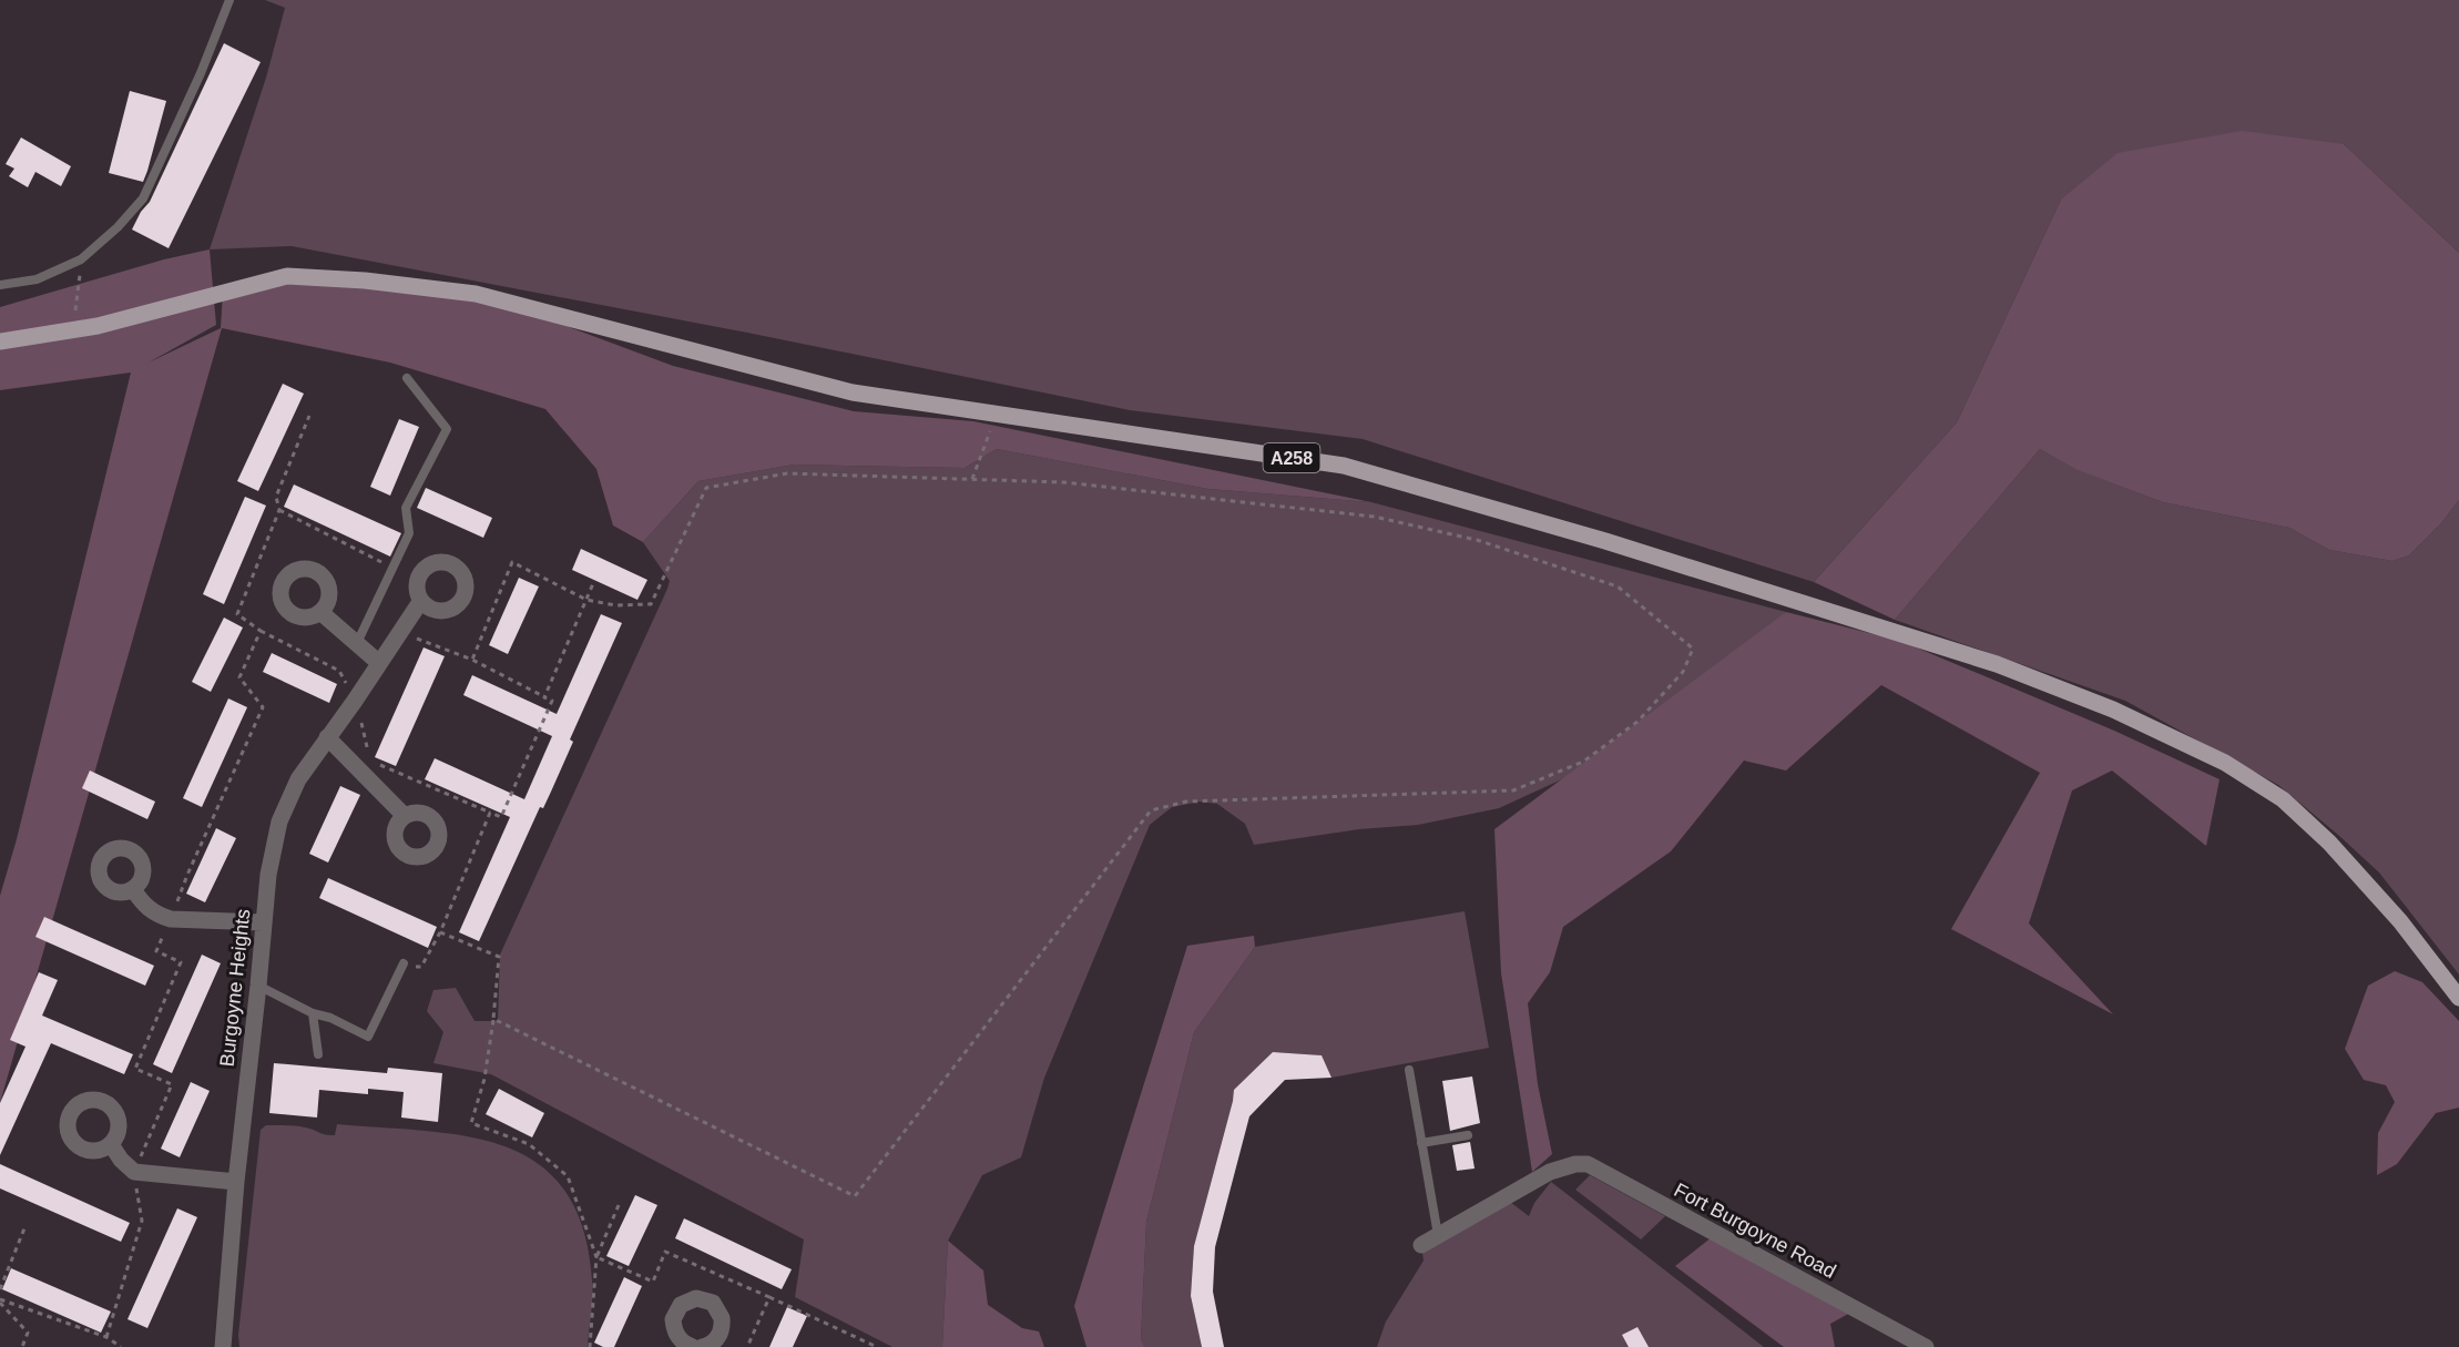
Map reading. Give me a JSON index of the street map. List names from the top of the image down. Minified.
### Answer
{"streets":{"main road":["A258"],"street":["Burgoyne Heights","Fort Burgoyne Road"]}}
